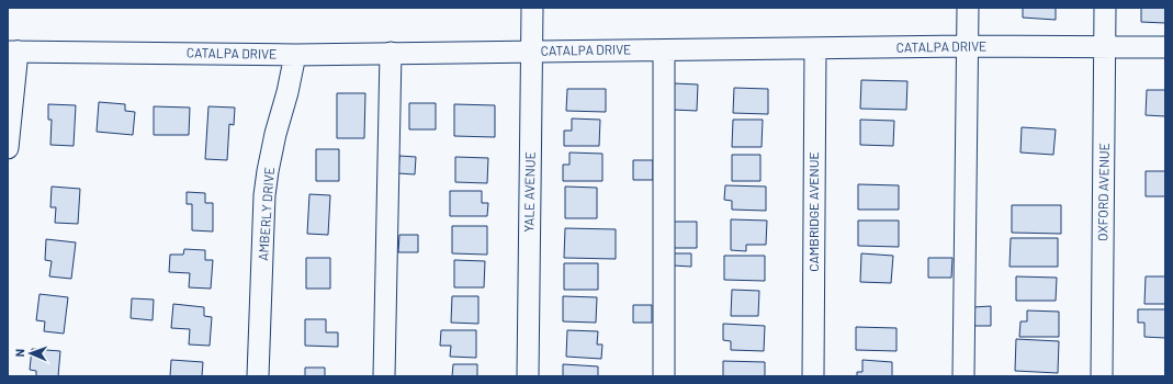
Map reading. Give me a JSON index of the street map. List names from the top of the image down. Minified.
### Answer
{"streets":{"street":["CATALPA DRIVE","YALE AVENUE","OXFORD AVENUE","CAMBRIDGE AVENUE","AMBERLY DRIVE"]},"crossings":[["CATALPA DRIVE","YALE AVENUE"],["CATALPA DRIVE","OXFORD AVENUE"],["CATALPA DRIVE","CAMBRIDGE AVENUE"],["CATALPA DRIVE","AMBERLY DRIVE"]],"north":"left"}
